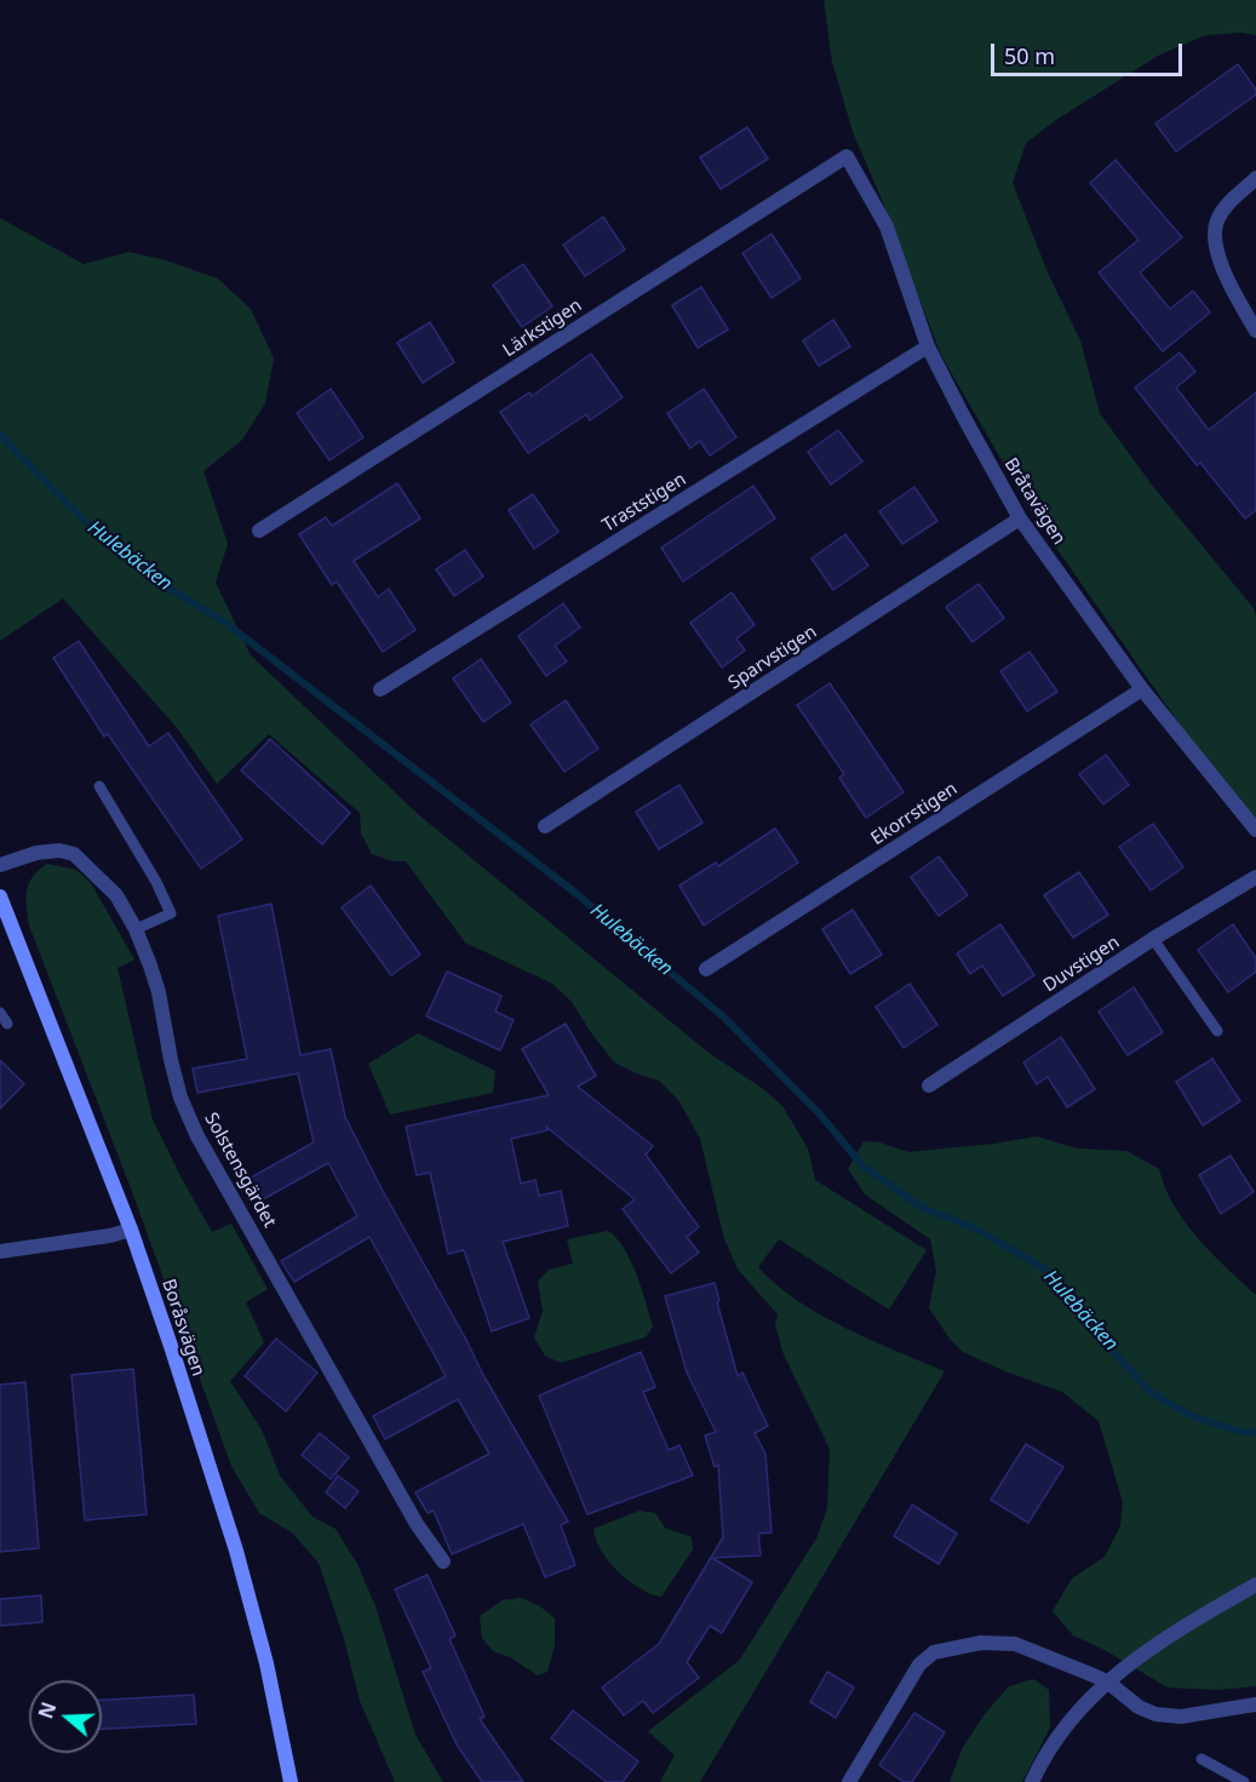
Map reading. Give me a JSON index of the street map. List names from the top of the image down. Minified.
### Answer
{"streets":{"street":["Lärkstigen","Bråtavägen","Traststigen","Sparvstigen","Ekorrstigen","Duvstigen","Solstensgärdet","Boråsvägen"]},"crossings":[["Lärkstigen","Bråtavägen"],["Bråtavägen","Traststigen"],["Bråtavägen","Sparvstigen"],["Bråtavägen","Ekorrstigen"]],"water":["Hulebäcken"],"scale_bar":"50 m","north":"left"}
